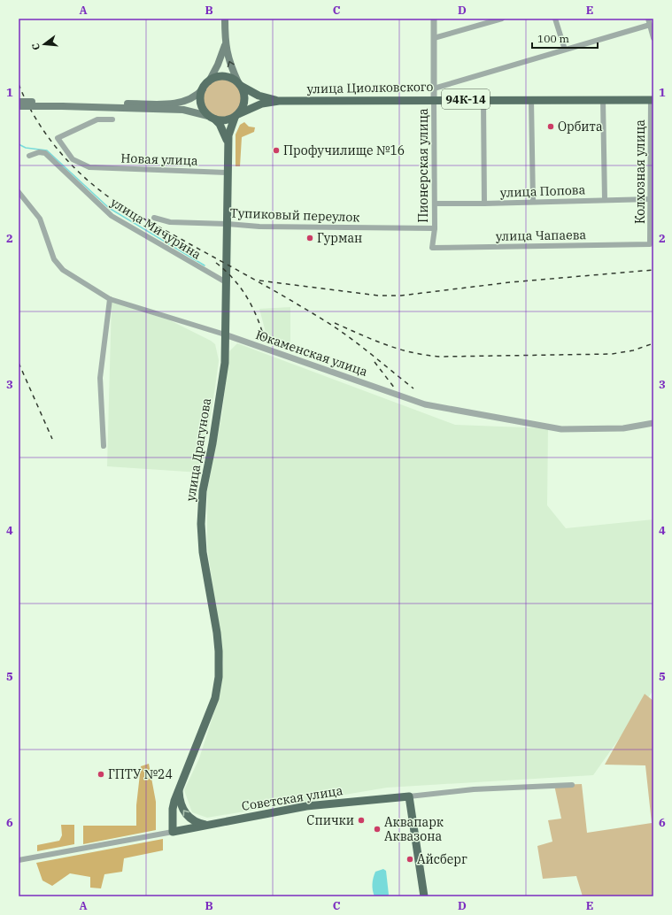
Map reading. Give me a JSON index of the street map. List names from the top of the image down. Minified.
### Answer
{"streets":{"main road":["улица Циолковского","94К-14","улица Драгунова","Советская улица"],"street":["Новая улица","Пионерская улица","Колхозная улица","улица Попова","Тупиковый переулок","улица Мичурина","улица Чапаева","Юкаменская улица"]},"crossings":[["улица Циолковского","Пионерская улица"],["улица Циолковского","Колхозная улица"],["улица Циолковского","улица Драгунова"],["Новая улица","улица Драгунова"],["Пионерская улица","улица Попова"],["Пионерская улица","Тупиковый переулок"],["Пионерская улица","улица Чапаева"],["Колхозная улица","улица Попова"],["Колхозная улица","улица Чапаева"],["Тупиковый переулок","улица Драгунова"],["улица Мичурина","улица Драгунова"],["Юкаменская улица","улица Драгунова"],["улица Драгунова","Советская улица"]],"places":["Орбита","Профучилище №16","Гурман","ГПТУ №24","Спички","Аквапарк Аквазона","Айсберг"],"scale_bar":"100 m","north":"left","grid":{"columns":["A","B","C","D","E"],"rows":["1","2","3","4","5","6"]}}
